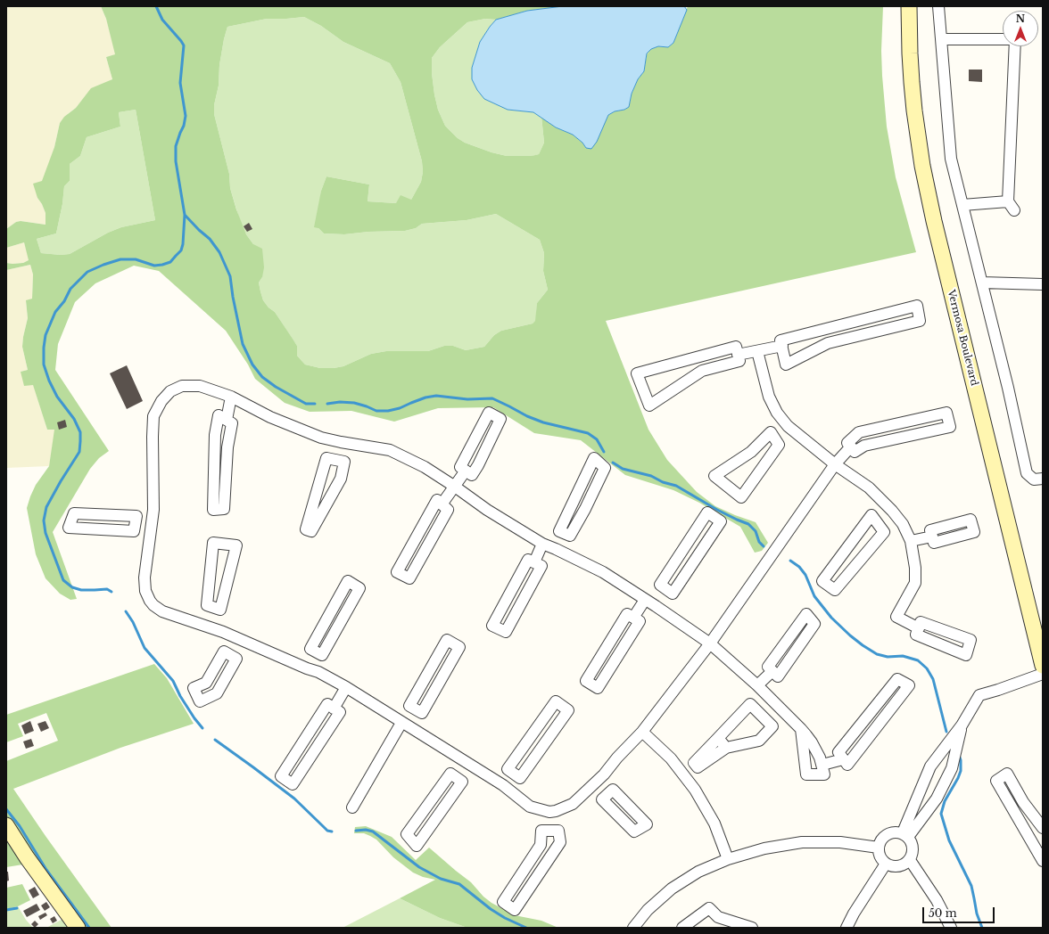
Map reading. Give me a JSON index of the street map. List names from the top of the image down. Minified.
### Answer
{"streets":{"main road":["Vermosa Boulevard"]},"scale_bar":"50 m","north":"top"}
